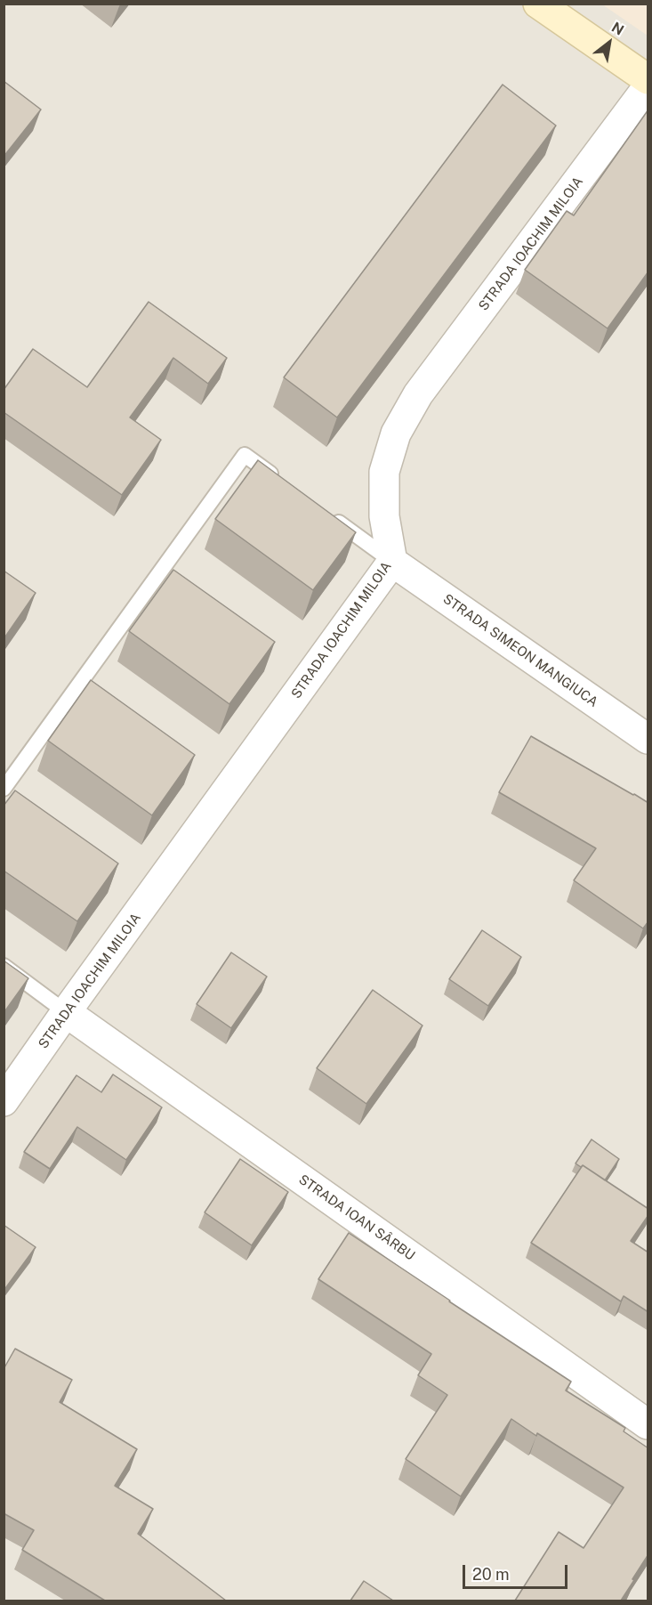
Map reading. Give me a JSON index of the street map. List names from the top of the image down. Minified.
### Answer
{"streets":{"street":["STRADA IOACHIM MILOIA","STRADA SIMEON MANGIUCA","STRADA IOAN SÂRBU"]},"crossings":[["STRADA IOACHIM MILOIA","STRADA SIMEON MANGIUCA"],["STRADA IOACHIM MILOIA","STRADA IOAN SÂRBU"]],"scale_bar":"20 m","north":"top right"}
